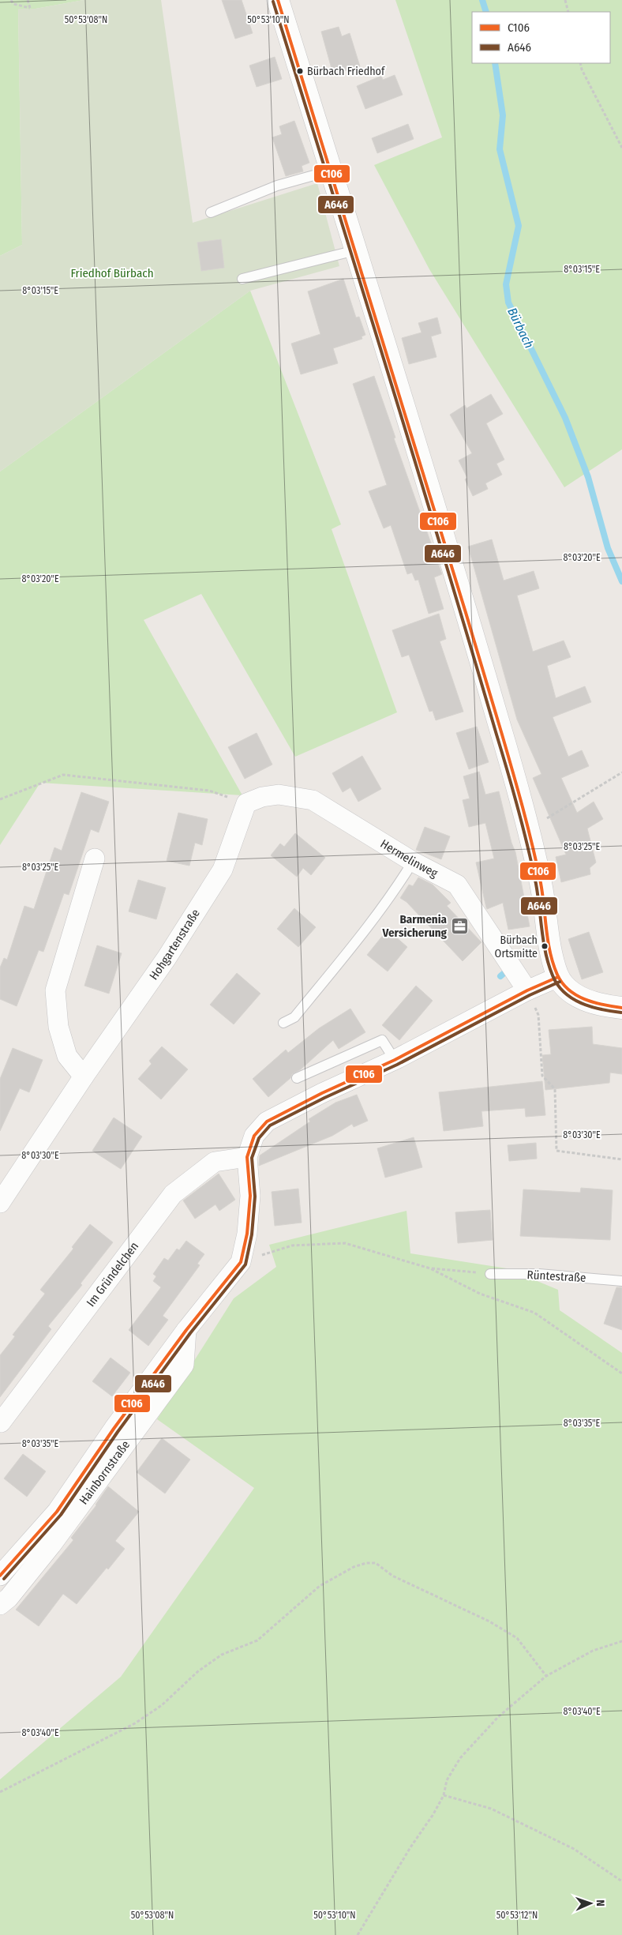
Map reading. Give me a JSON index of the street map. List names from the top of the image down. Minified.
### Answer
{"streets":{"street":["Hermelinweg","Hohgartenstraße","Im Gründelchen","Hainbornstraße"],"lane":["Rüntestraße"]},"crossings":[["Hermelinweg","Hohgartenstraße"],["Hermelinweg","Hainbornstraße"],["Im Gründelchen","Hainbornstraße"]],"water":["Bürbach"],"parks":["Friedhof Bürbach"],"places":{"other":["Bürbach Friedhof","Bürbach Ortsmitte"],"office":["Barmenia Versicherung"]},"lines":["transit line C106","transit line A646"],"legend":["C106","A646"],"north":"right","coordinates":["50°53'08\"N","50°53'10\"N","8°03'15\"E","8°03'20\"E","8°03'25\"E","8°03'30\"E","8°03'35\"E","8°03'40\"E","50°53'12\"N"]}
